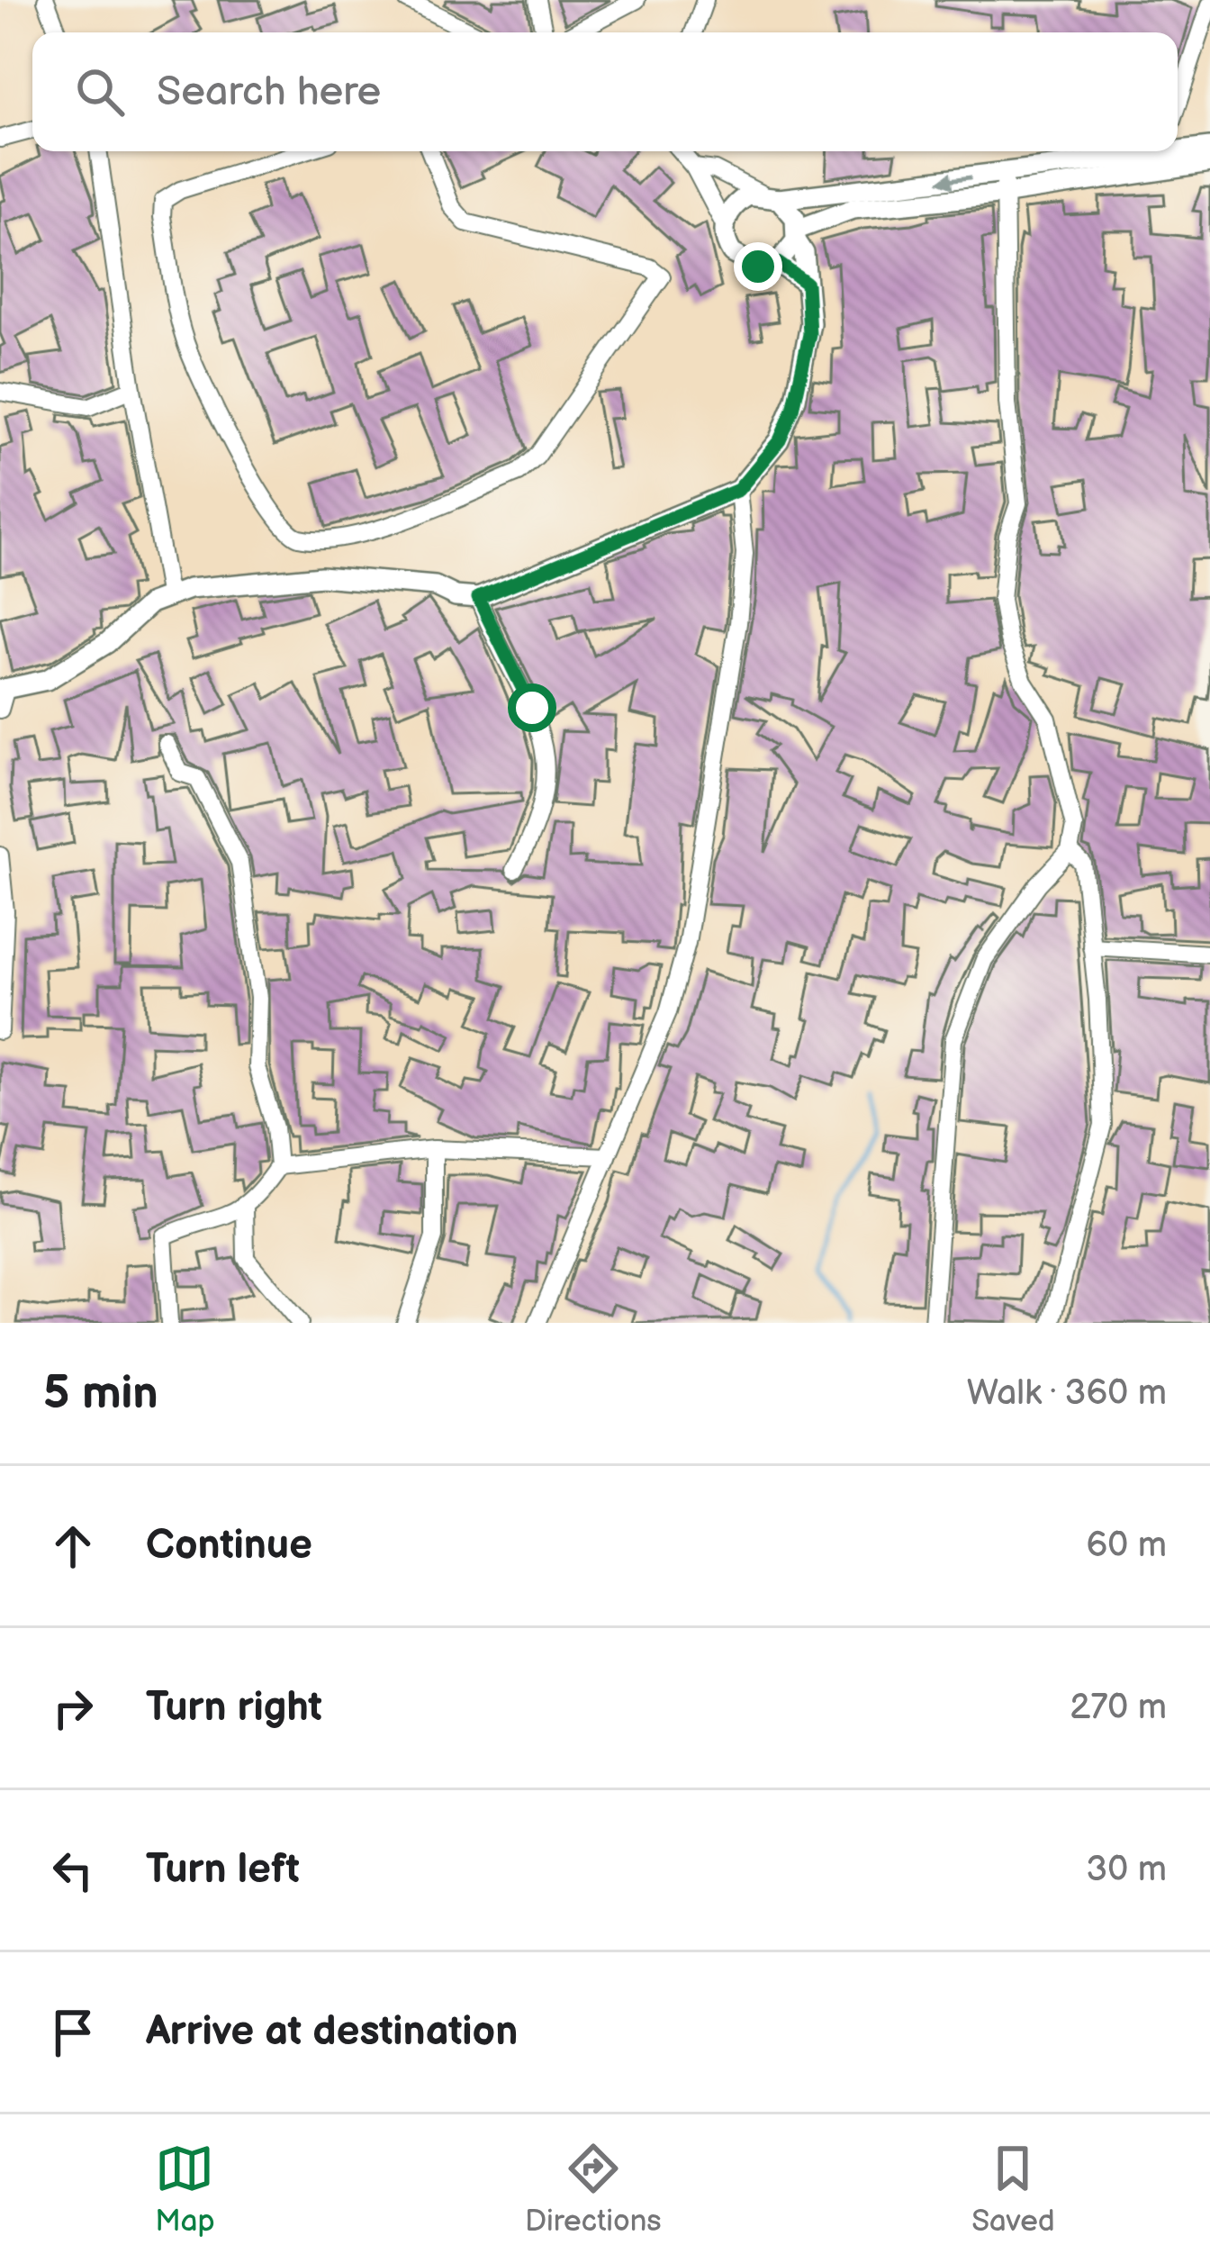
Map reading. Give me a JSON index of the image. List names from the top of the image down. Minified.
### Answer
{"page":{"search":"Search here","heading":["5 min","Walk · 360 m"],"list":[["Continue","60 m"],["Turn right","270 m"],["Turn left","30 m"],"Arrive at destination"],"nav":["Map","Directions","Saved"]}}
